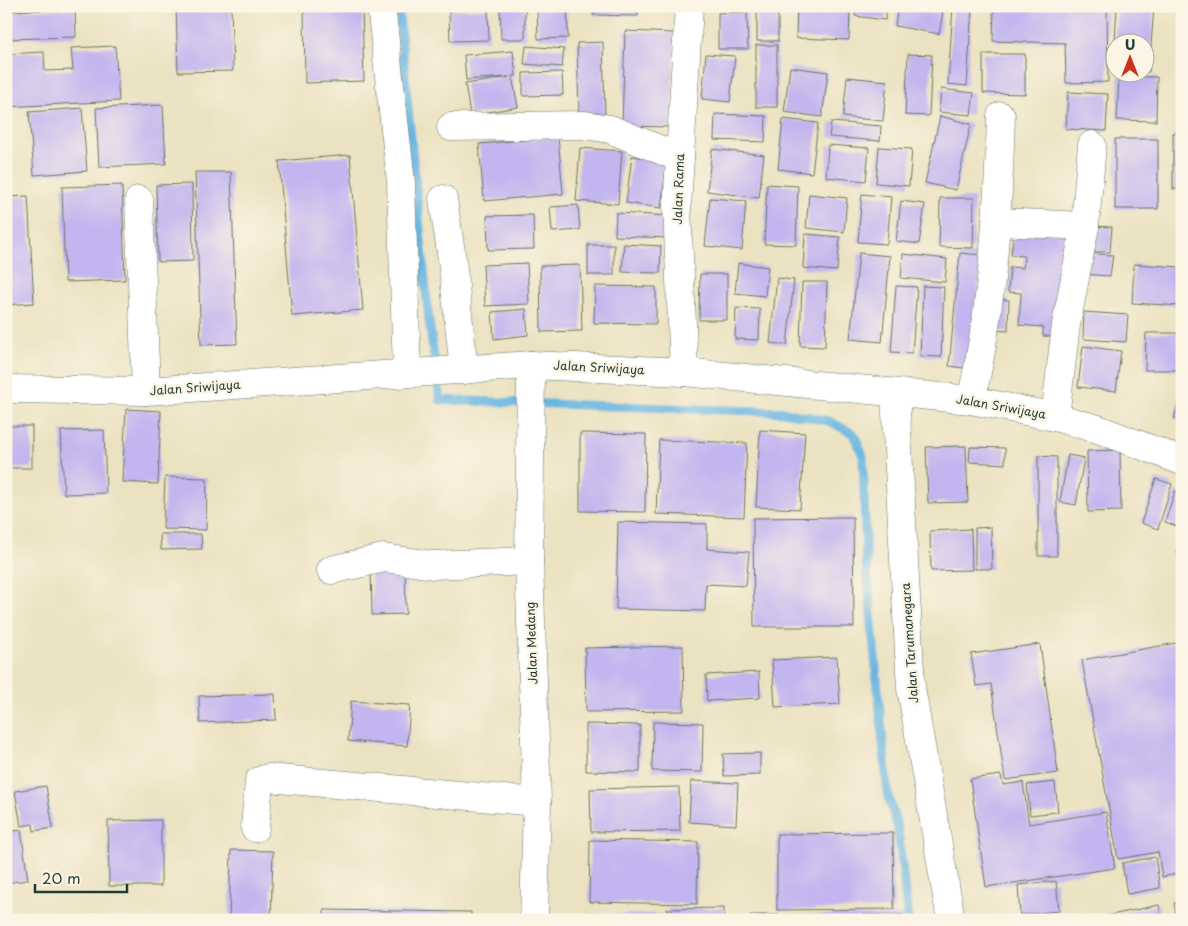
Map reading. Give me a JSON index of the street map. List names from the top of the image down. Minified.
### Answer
{"streets":{"street":["Jalan Rama","Jalan Sriwijaya","Jalan Medang","Jalan Tarumanegara"]},"crossings":[["Jalan Rama","Jalan Sriwijaya"],["Jalan Sriwijaya","Jalan Medang"],["Jalan Sriwijaya","Jalan Tarumanegara"]],"scale_bar":"20 m","north":"top"}
